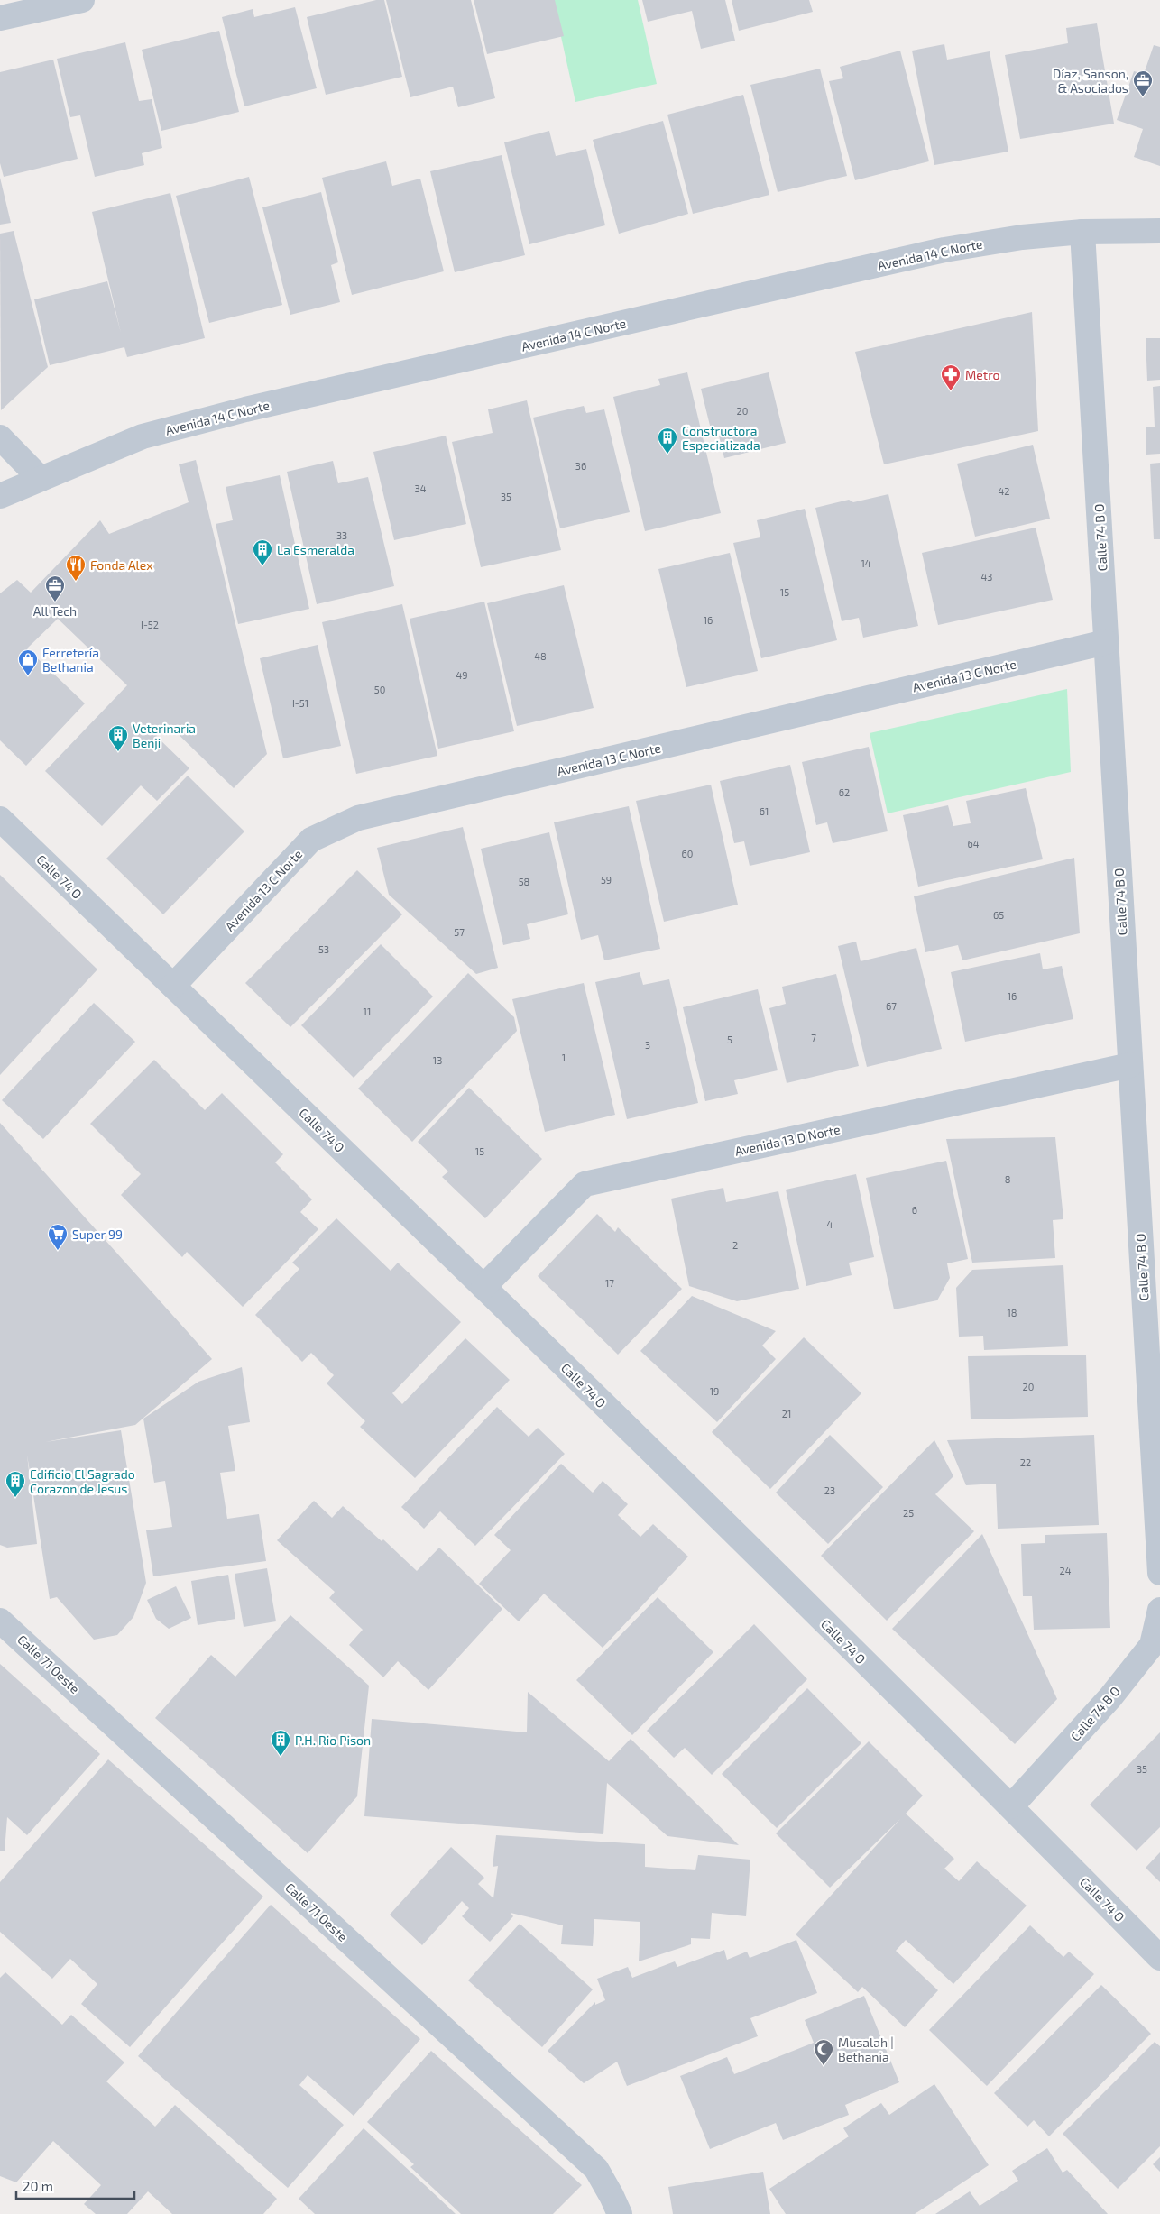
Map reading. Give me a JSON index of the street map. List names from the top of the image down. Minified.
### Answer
{"streets":{"street":["Avenida 14 C Norte","Calle 74 B O","Avenida 13 C Norte","Calle 74 O","Avenida 13 D Norte","Calle 71 Oeste"]},"crossings":[["Avenida 14 C Norte","Calle 74 B O"],["Calle 74 B O","Avenida 13 C Norte"],["Calle 74 B O","Calle 74 O"],["Calle 74 B O","Avenida 13 D Norte"],["Avenida 13 C Norte","Calle 74 O"],["Calle 74 O","Avenida 13 D Norte"]],"places":{"office":["Díaz, Sanson, & Asociados","All Tech"],"pharmacy":["Metro"],"building":["Constructora Especializada","La Esmeralda","Veterinaria Benji","Edificio El Sagrado Corazon de Jesus","P.H. Rio Pison"],"restaurant":["Fonda Alex"],"shop":["Ferretería Bethania"],"supermarket":["Super 99"],"mosque":["Musalah | Bethania"]},"house_numbers":["20","36","34","42","35","33","14","43","15","16","I-52","48","49","50","I-51","62","61","64","60","59","58","65","57","53","16","67","11","7","5","3","1","13","15","8","6","4","2","17","18","20","19","21","22","23","25","24","35"],"scale_bar":"20 m"}
